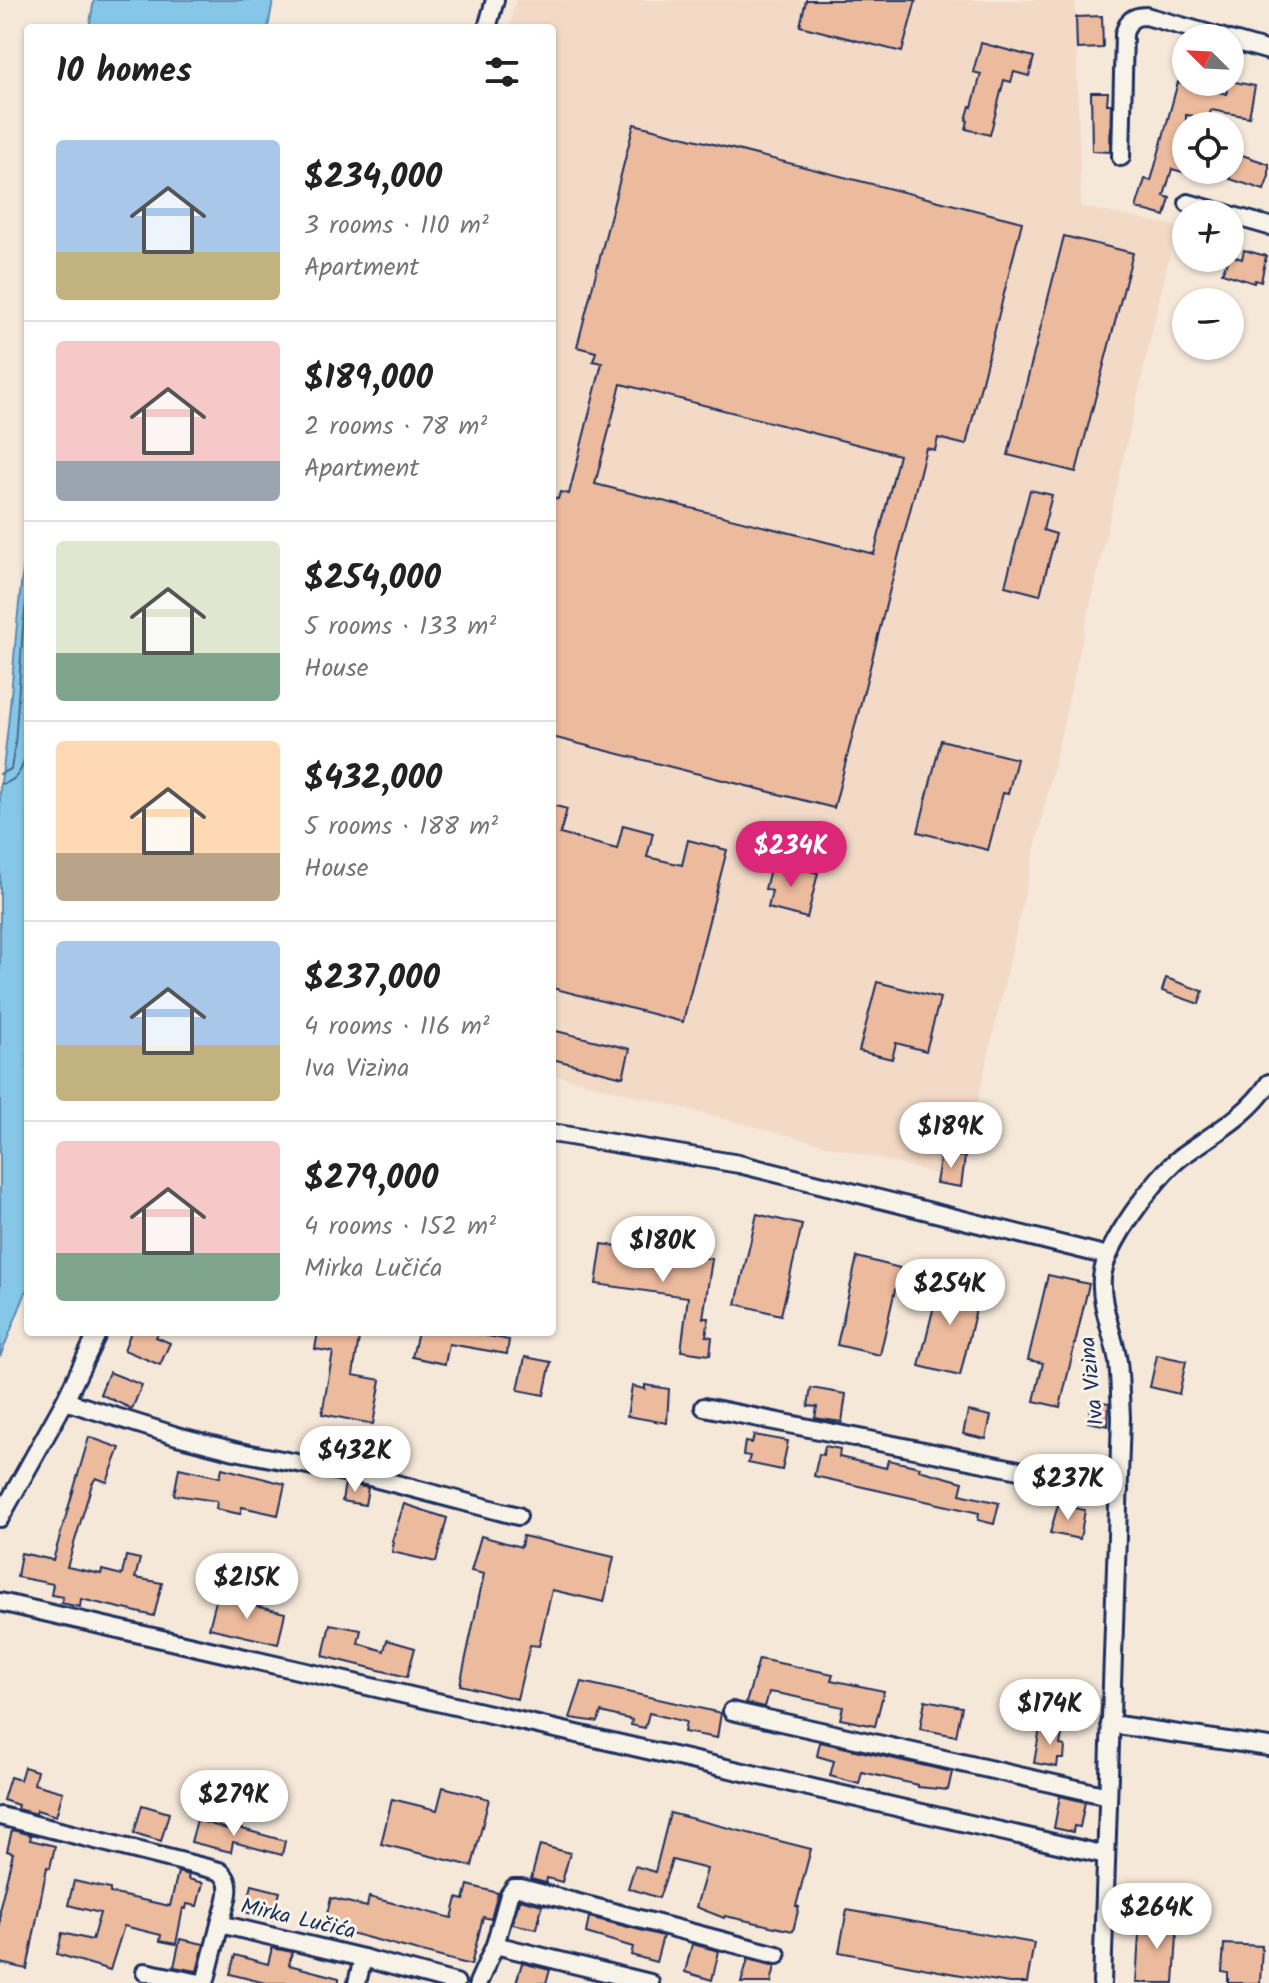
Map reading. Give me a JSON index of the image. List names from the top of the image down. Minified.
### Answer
{"streets":{"street":["Iva Vizina","Mirka Lučića"]},"north":"top left","page":{"map_buttons":["+","−"],"heading":"10 homes","list":[{"name":"$234,000","note":"3 rooms · 110 m² · Apartment"},{"name":"$189,000","note":"2 rooms · 78 m² · Apartment"},{"name":"$254,000","note":"5 rooms · 133 m² · House"},{"name":"$432,000","note":"5 rooms · 188 m² · House"},{"name":"$237,000","note":"4 rooms · 116 m² · Iva Vizina"},{"name":"$279,000","note":"4 rooms · 152 m² · Mirka Lučića"}],"price":["$234K","$189K","$180K","$254K","$432K","$237K","$215K","$174K","$279K","$264K"]}}
